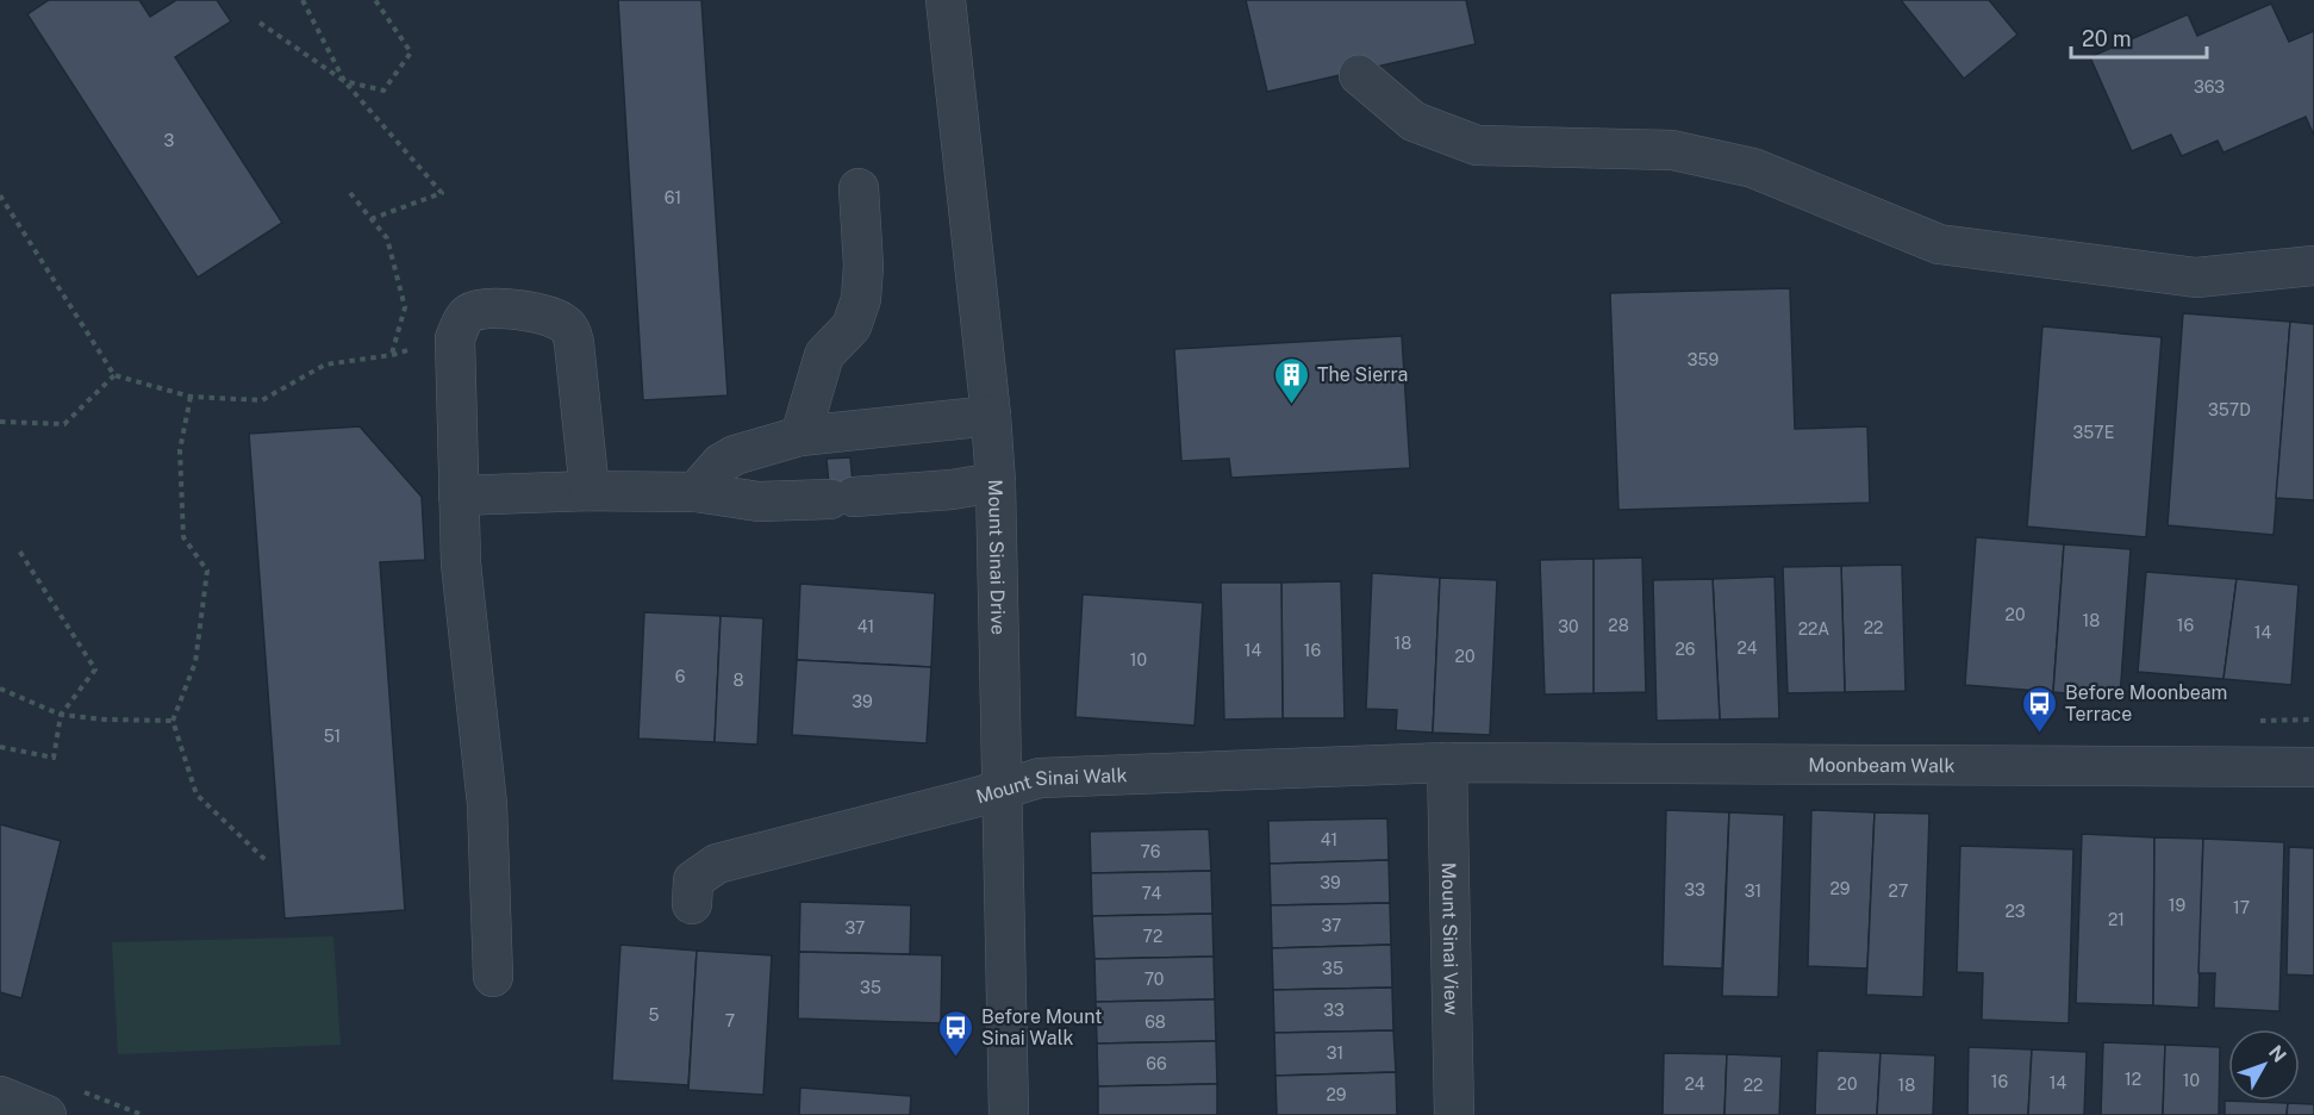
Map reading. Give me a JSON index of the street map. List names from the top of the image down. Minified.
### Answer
{"streets":{"street":["Mount Sinai Drive","Moonbeam Walk","Mount Sinai Walk","Mount Sinai View"]},"crossings":[["Mount Sinai Drive","Mount Sinai Walk"],["Moonbeam Walk","Mount Sinai Walk"],["Moonbeam Walk","Mount Sinai View"],["Mount Sinai Walk","Mount Sinai View"]],"places":{"building":["The Sierra"],"bus stop":["Before Moonbeam Terrace","Before Mount Sinai Walk"]},"house_numbers":["363","3","61","359","357D","357E","20","18","28","16","41","30","22","22A","14","18","24","26","14","16","20","10","6","8","39","51","41","76","39","29","33","31","27","74","19","17","23","21","37","37","72","35","70","35","33","5","7","68","31","66","12","10","16","14","24","20","22","18","29"],"scale_bar":"20 m","north":"top right"}
